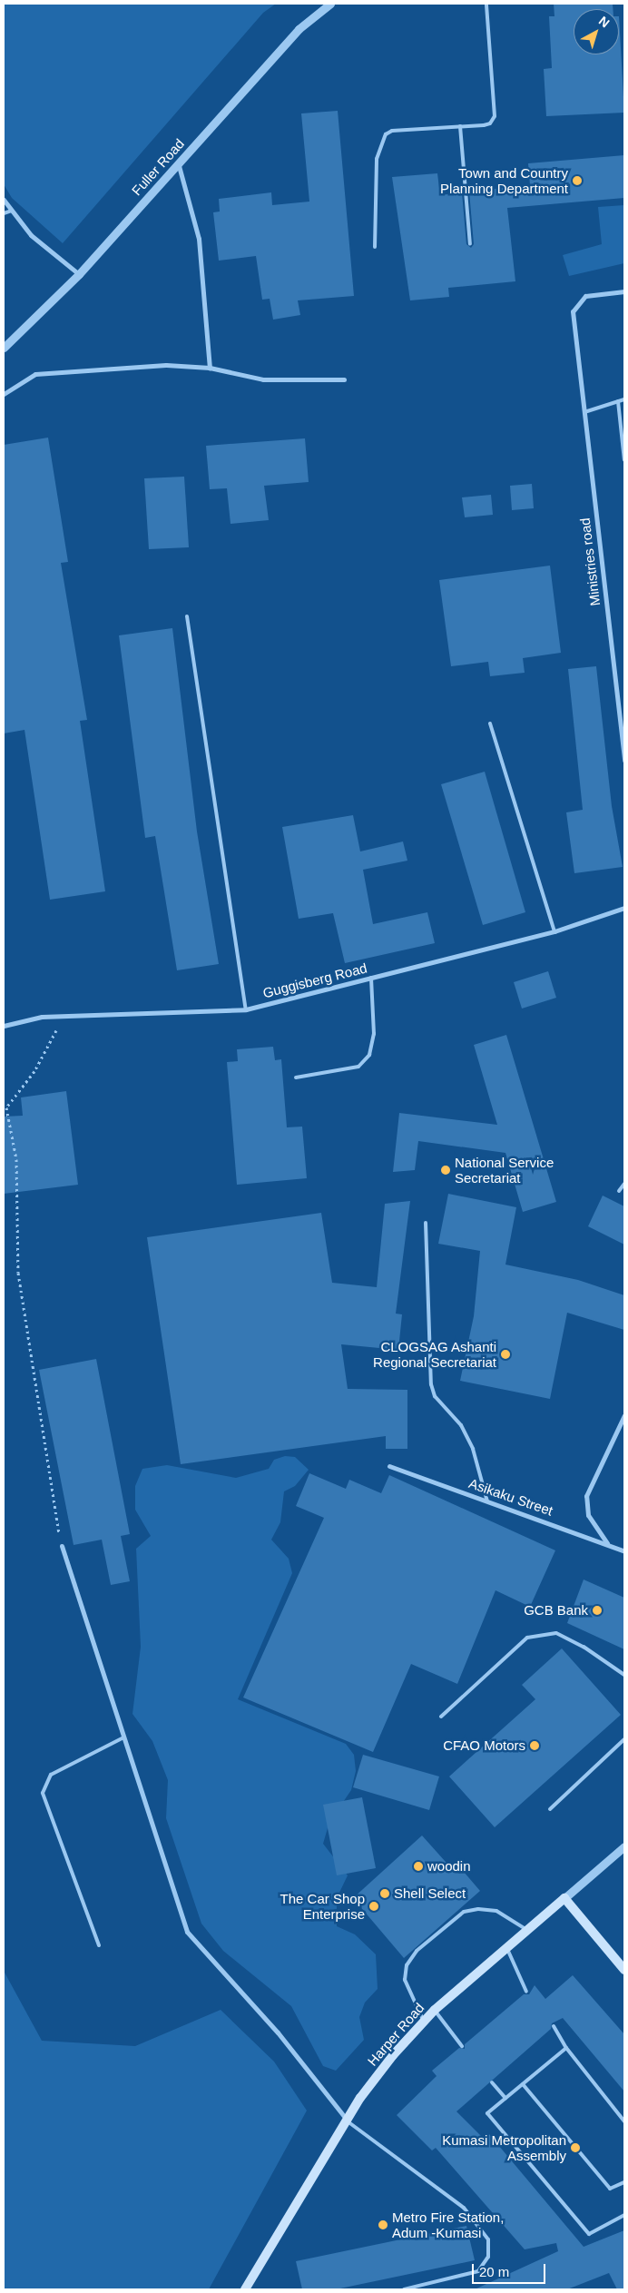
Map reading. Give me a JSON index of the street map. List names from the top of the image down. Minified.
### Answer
{"streets":{"main road":["Harper Road"],"street":["Fuller Road","Ministries road","Guggisberg Road","Asikaku Street"]},"places":["Town and Country Planning Department","National Service Secretariat","CLOGSAG Ashanti Regional Secretariat","GCB Bank","CFAO Motors","woodin","Shell Select","The Car Shop Enterprise","Kumasi Metropolitan Assembly","Metro Fire Station, Adum -Kumasi"],"scale_bar":"20 m","north":"top right"}
